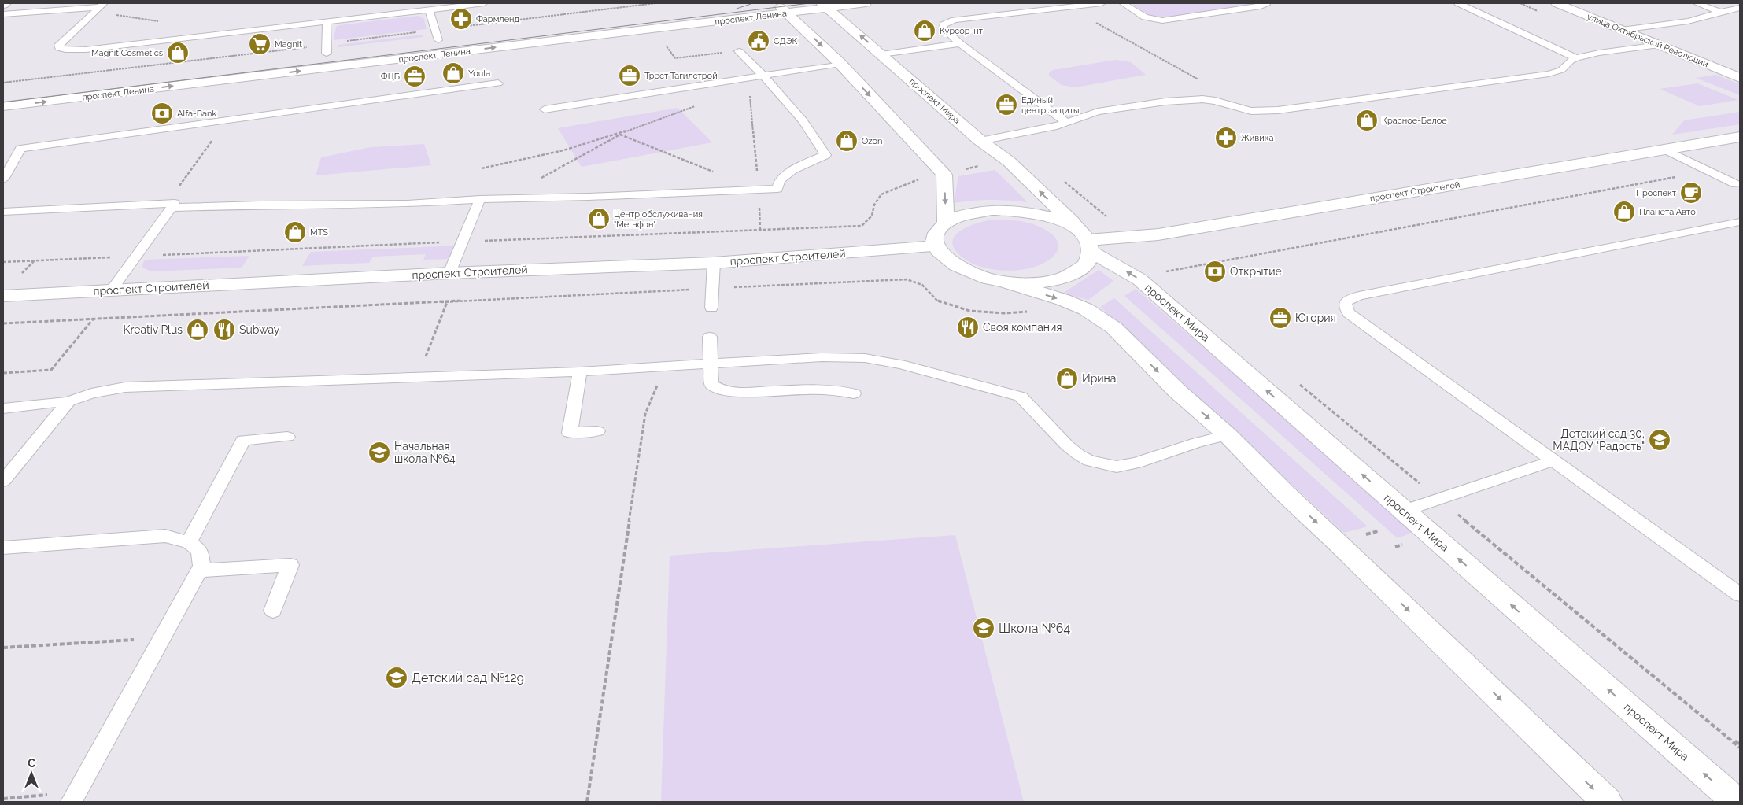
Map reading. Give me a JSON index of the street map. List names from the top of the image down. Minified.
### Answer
{"streets":{"main road":["проспект Ленина","улица Октябрьской Революции","проспект Мира","проспект Строителей"]},"crossings":[["проспект Ленина","проспект Мира"],["проспект Мира","проспект Строителей"]],"one_way":["проспект Ленина"],"places":{"pharmacy":["Фармленд","Живика"],"shop":["Курсор-нт","Magnit Cosmetics","Youla","Красное-Белое","Ozon","Планета Авто","Центр обслуживания \"Мегафон\"","MTS","Kreativ Plus","Ирина"],"public building":["СДЭК"],"supermarket":["Magnit"],"office":["Трест Тагилстрой","ФЦБ","Единый центр защиты","Югория"],"bank":["Alfa-Bank","Открытие"],"cafe":["Проспект"],"restaurant":["Своя компания","Subway"],"school or university":["Детский сад 30, МАДОУ \"Радость\"","Начальная школа №64","Школа №64","Детский сад №129"]},"north":"top"}
